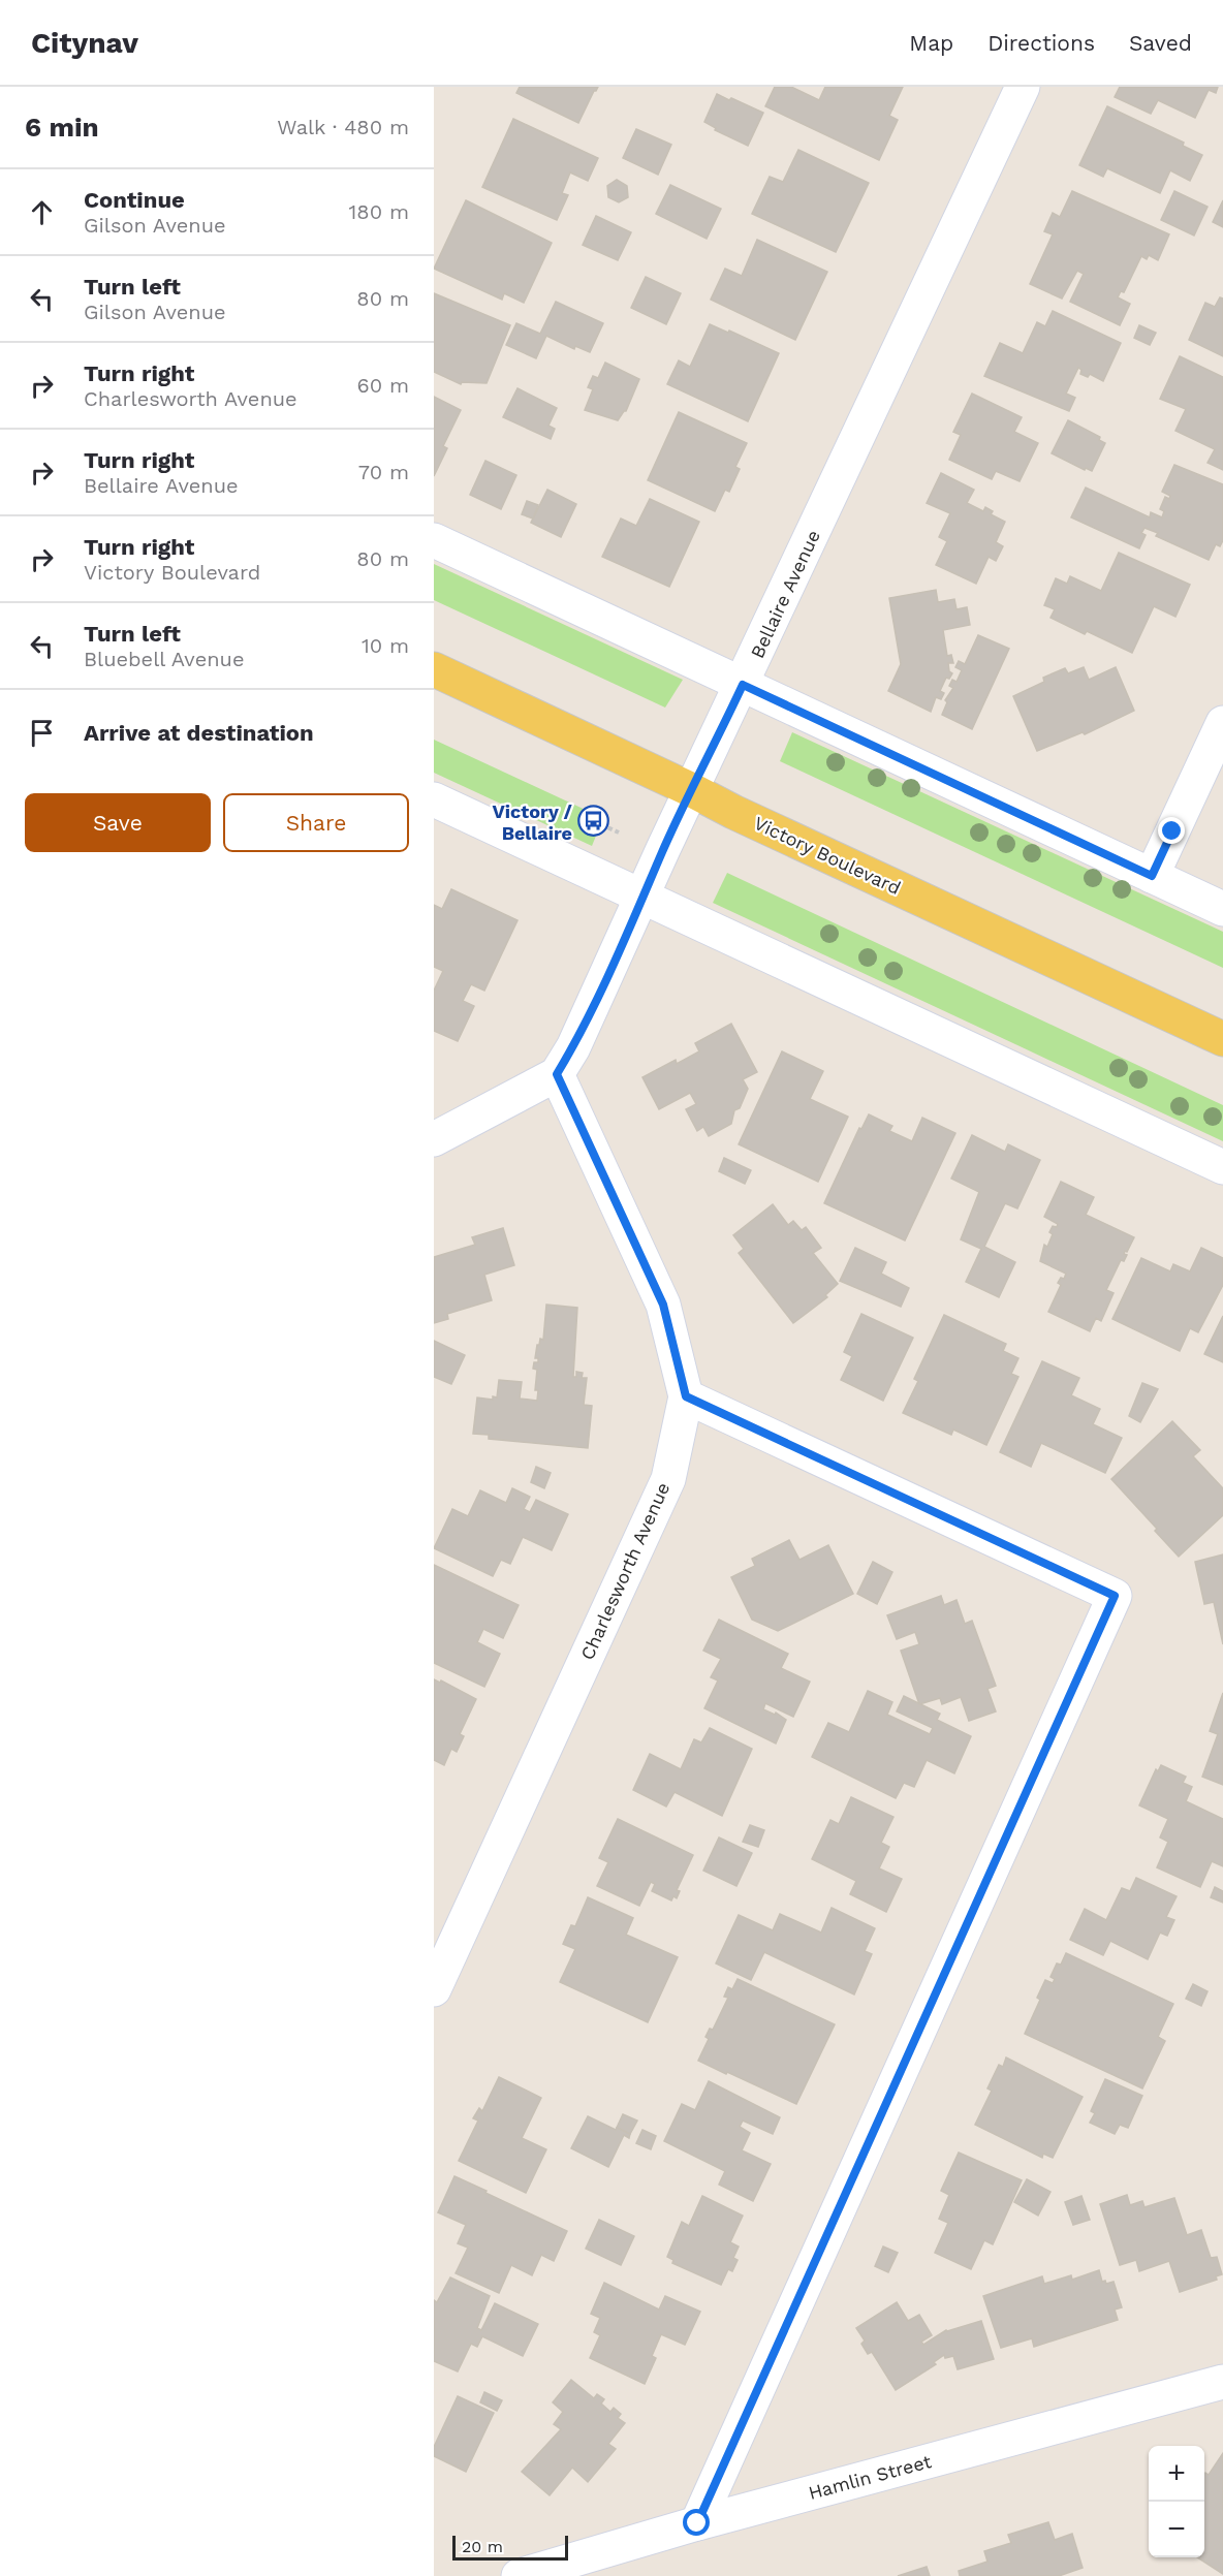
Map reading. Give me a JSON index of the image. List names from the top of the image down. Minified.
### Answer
{"streets":{"main road":["Victory Boulevard"],"street":["Bellaire Avenue","Charlesworth Avenue","Hamlin Street"]},"crossings":[["Bellaire Avenue","Victory Boulevard"],["Bellaire Avenue","Charlesworth Avenue"]],"places":{"bus stop":["Victory / Bellaire"]},"scale_bar":"20 m","page":{"header":"Citynav","nav":["Map","Directions","Saved"],"heading":["6 min","Walk · 480 m"],"list":[["Continue","Gilson Avenue","180 m"],["Turn left","Gilson Avenue","80 m"],["Turn right","Charlesworth Avenue","60 m"],["Turn right","Bellaire Avenue","70 m"],["Turn right","Victory Boulevard","80 m"],["Turn left","Bluebell Avenue","10 m"],"Arrive at destination"],"buttons":["Save","Share"],"map_buttons":["+","−"],"scale":"20 m"}}
